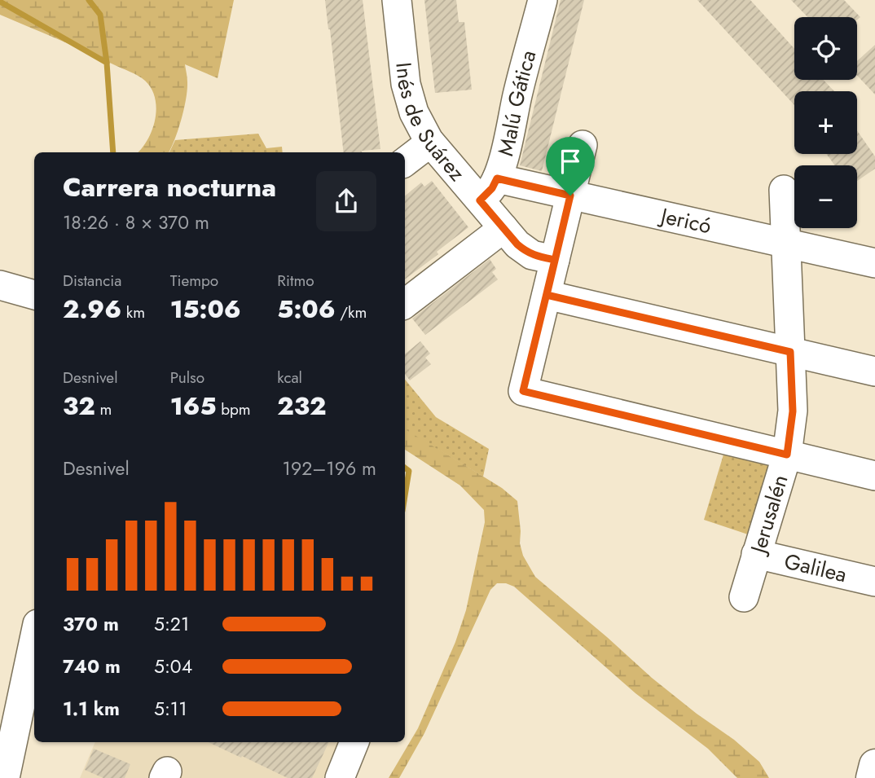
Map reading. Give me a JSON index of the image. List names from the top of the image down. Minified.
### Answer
{"streets":{"street":["Malú Gática","Inés de Suárez","Jericó","Jerusalén","Galilea"]},"crossings":[["Malú Gática","Inés de Suárez"],["Malú Gática","Jericó"],["Jericó","Jerusalén"],["Jerusalén","Galilea"]],"page":{"map_buttons":["+","−"],"heading":["Carrera nocturna","18:26 · 8 × 370 m"],"stats":[["Distancia","2.96 km"],["Tiempo","15:06"],["Ritmo","5:06 /km"],["Desnivel","32 m"],["Pulso","165 bpm"],["kcal","232"]],"chart":["Desnivel","192–196 m"],"list":[{"name":"370 m","note":"5:21"},{"name":"740 m","note":"5:04"},{"name":"1.1 km","note":"5:11"}]}}
